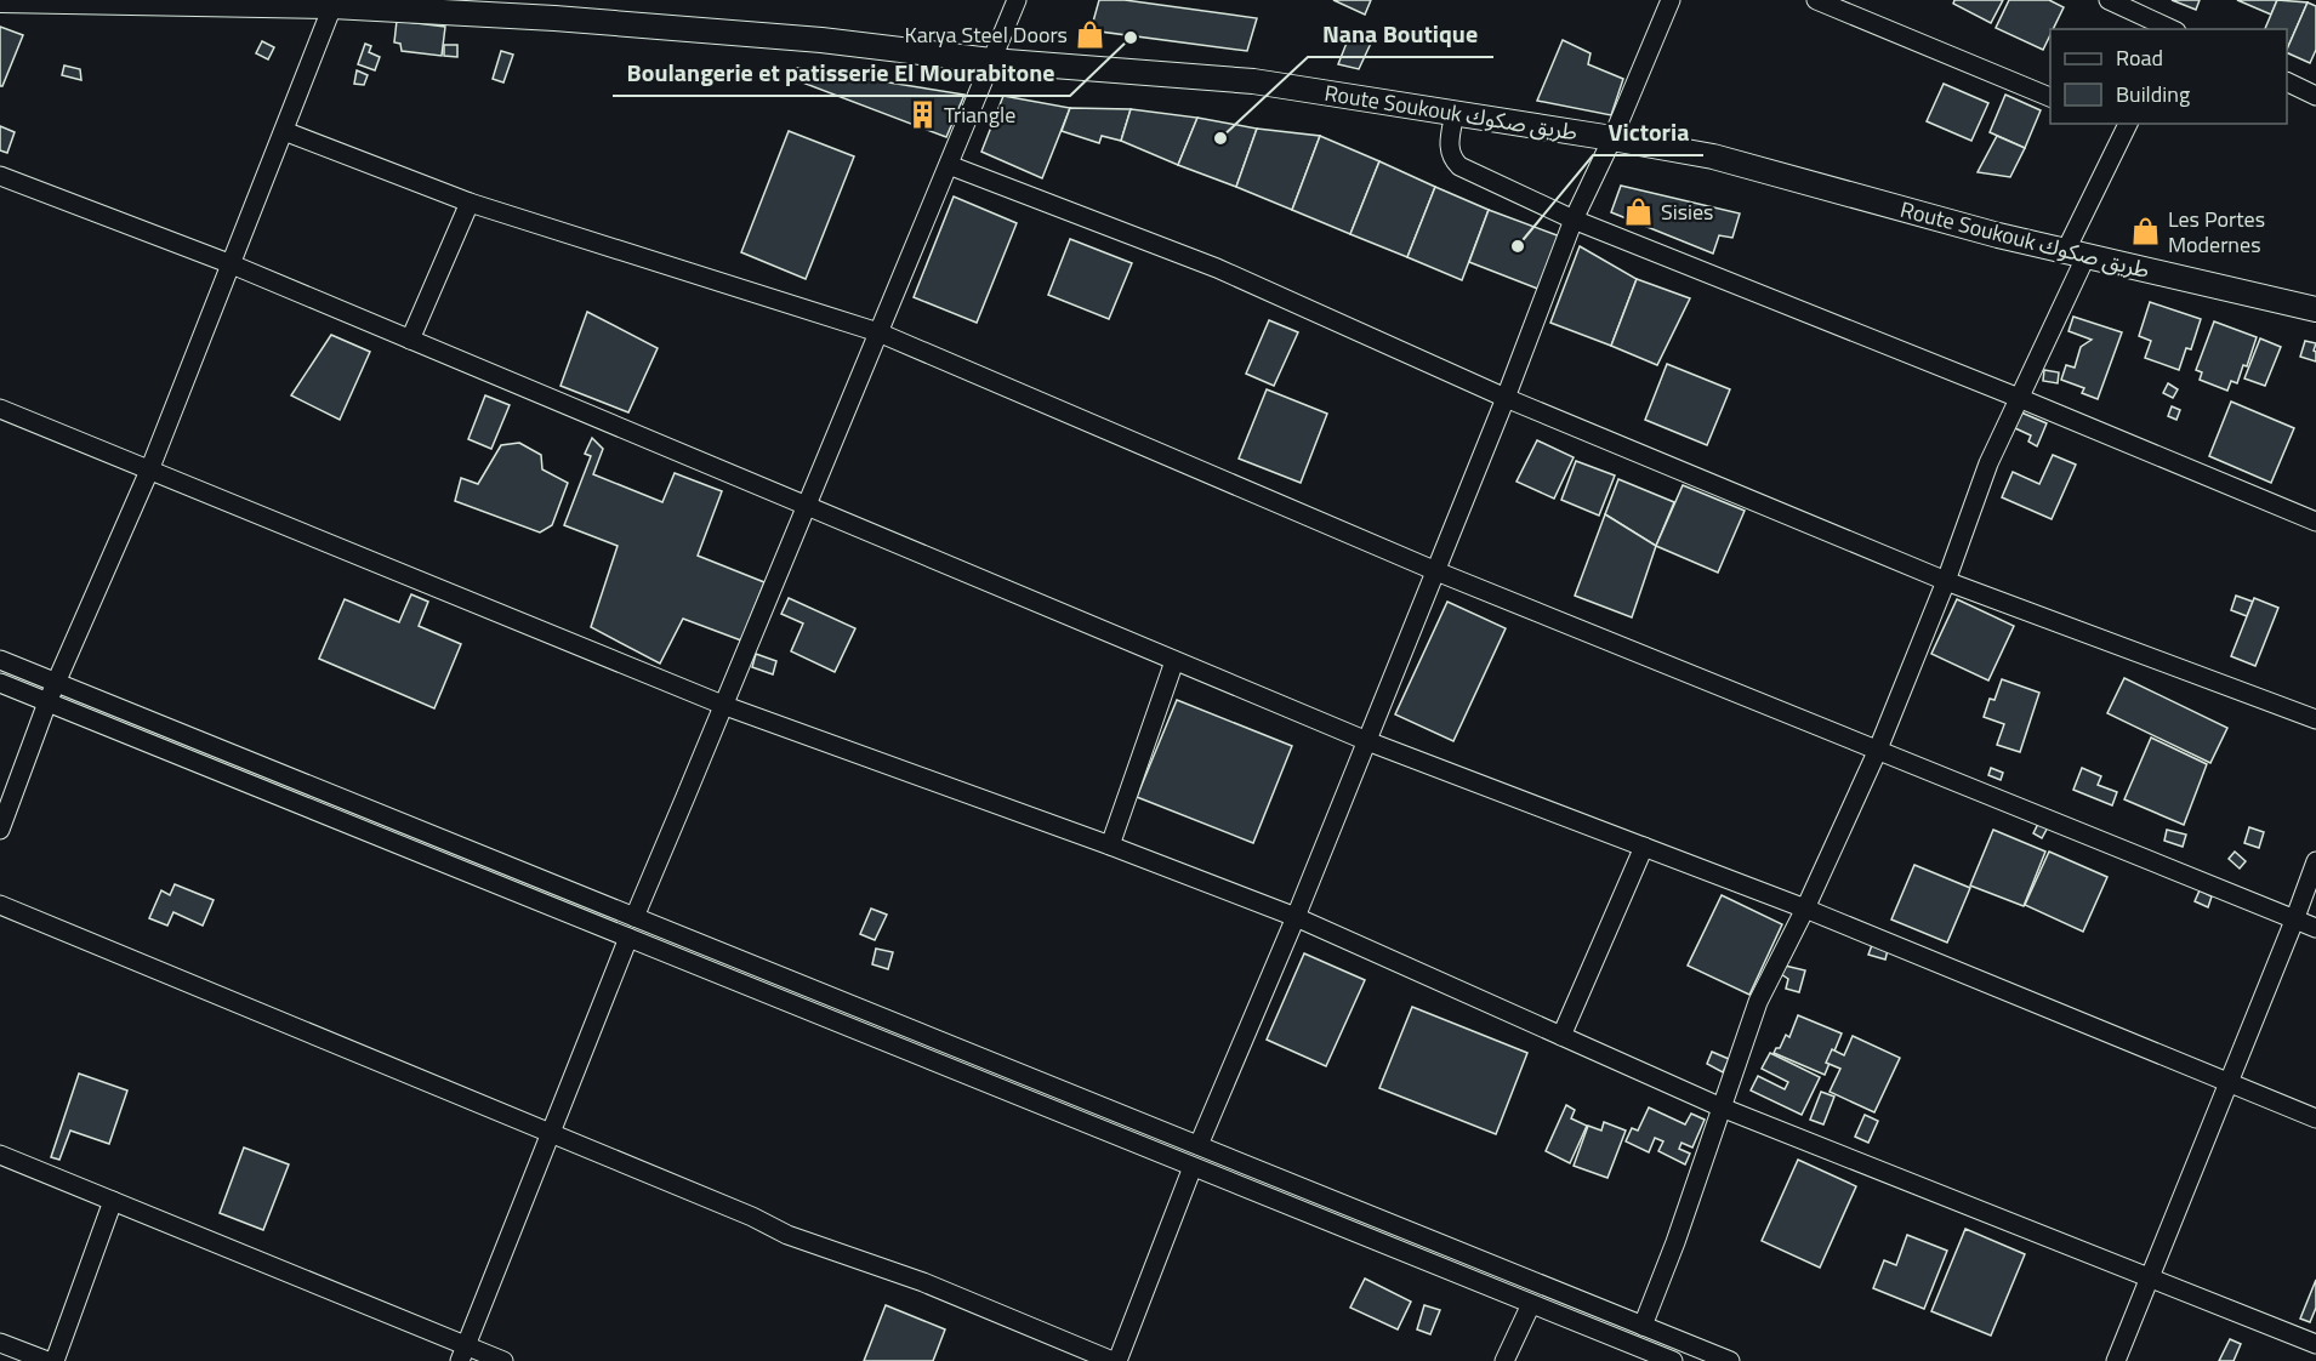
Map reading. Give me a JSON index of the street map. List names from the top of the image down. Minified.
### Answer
{"streets":{"street":["Route Soukouk طريق صكوك"]},"places":{"shop":["Karya Steel Doors","Sisies","Les Portes Modernes"],"other":["Boulangerie et patisserie El Mourabitone","Nana Boutique","Victoria"],"building":["Triangle"]},"legend":["Road","Building"]}
